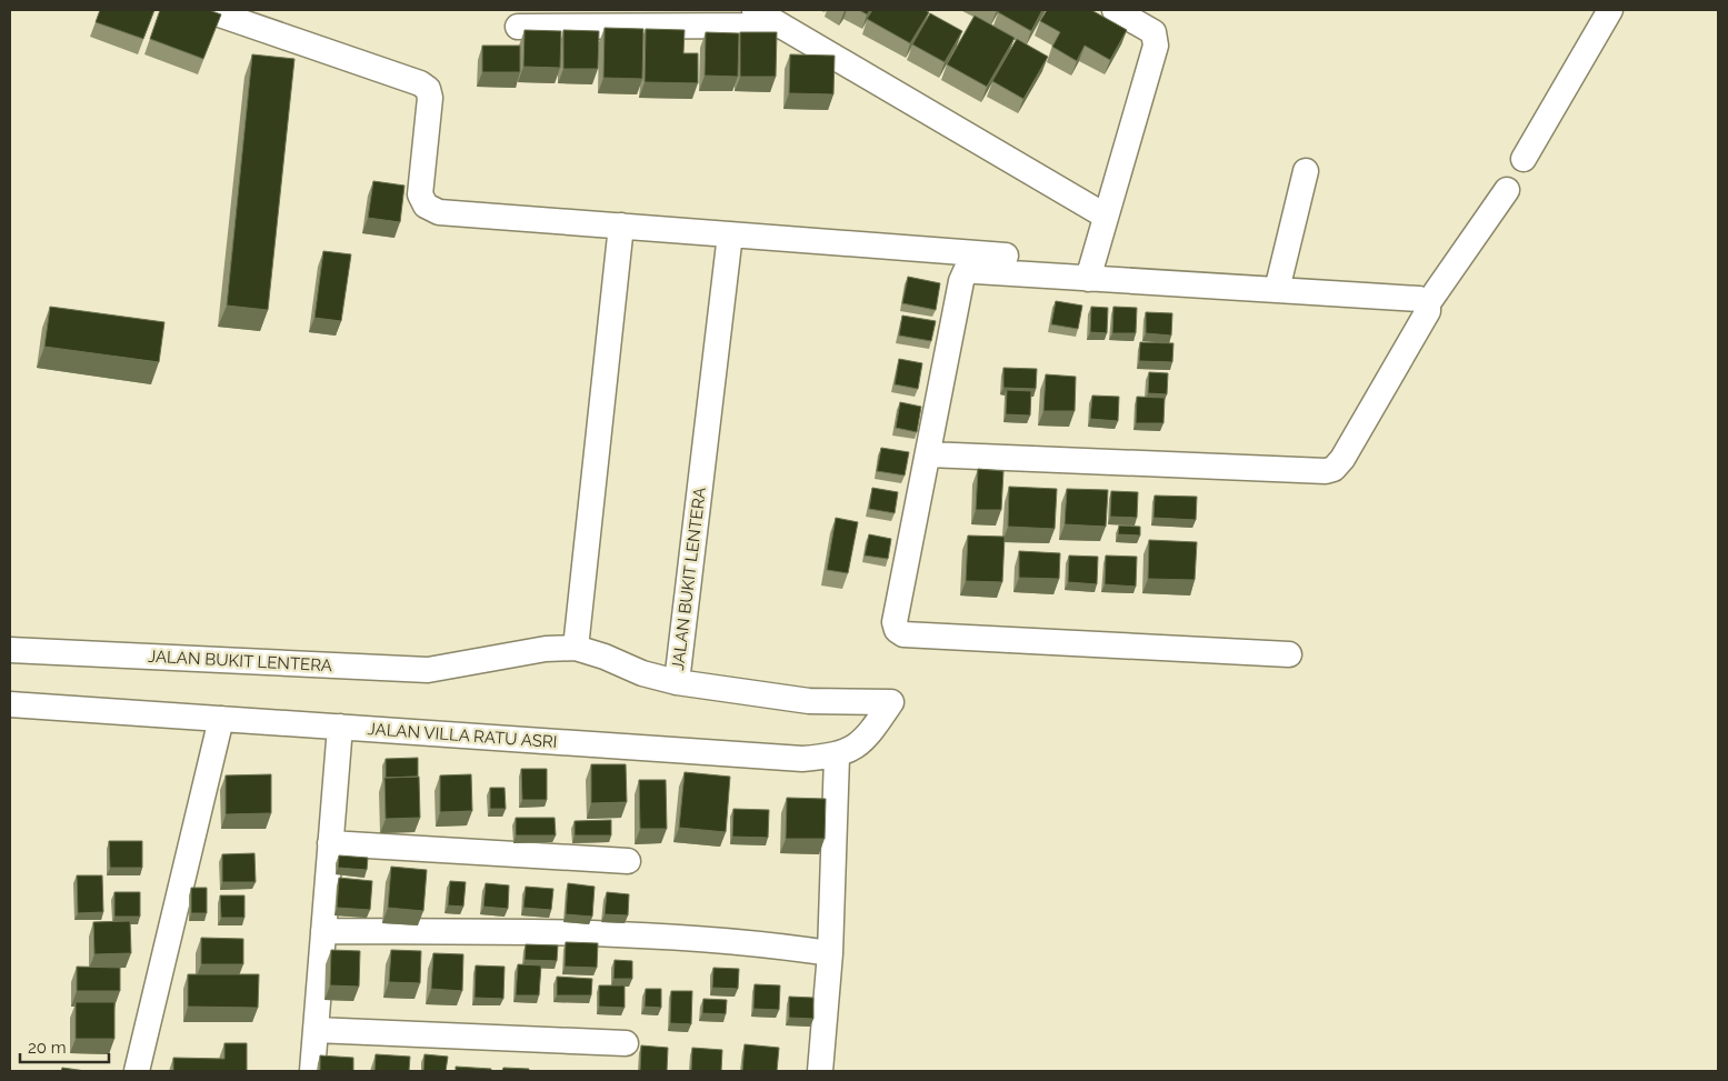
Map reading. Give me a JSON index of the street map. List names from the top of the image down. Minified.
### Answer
{"streets":{"street":["JALAN BUKIT LENTERA","JALAN VILLA RATU ASRI"]},"crossings":[["JALAN BUKIT LENTERA","JALAN VILLA RATU ASRI"]],"scale_bar":"20 m"}
